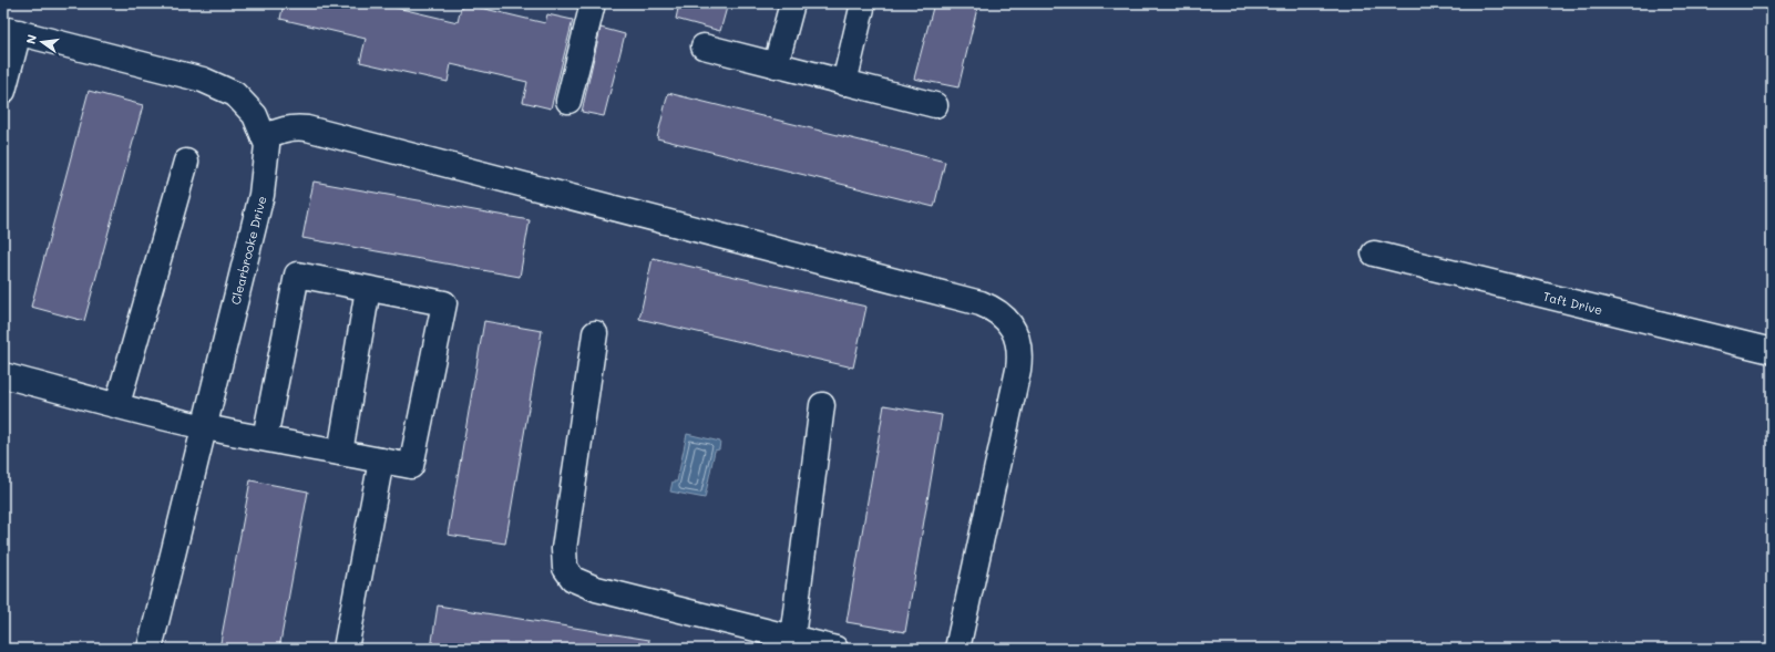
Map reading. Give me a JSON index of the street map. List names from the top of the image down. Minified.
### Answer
{"streets":{"street":["Clearbrooke Drive","Taft Drive"]},"north":"left"}
